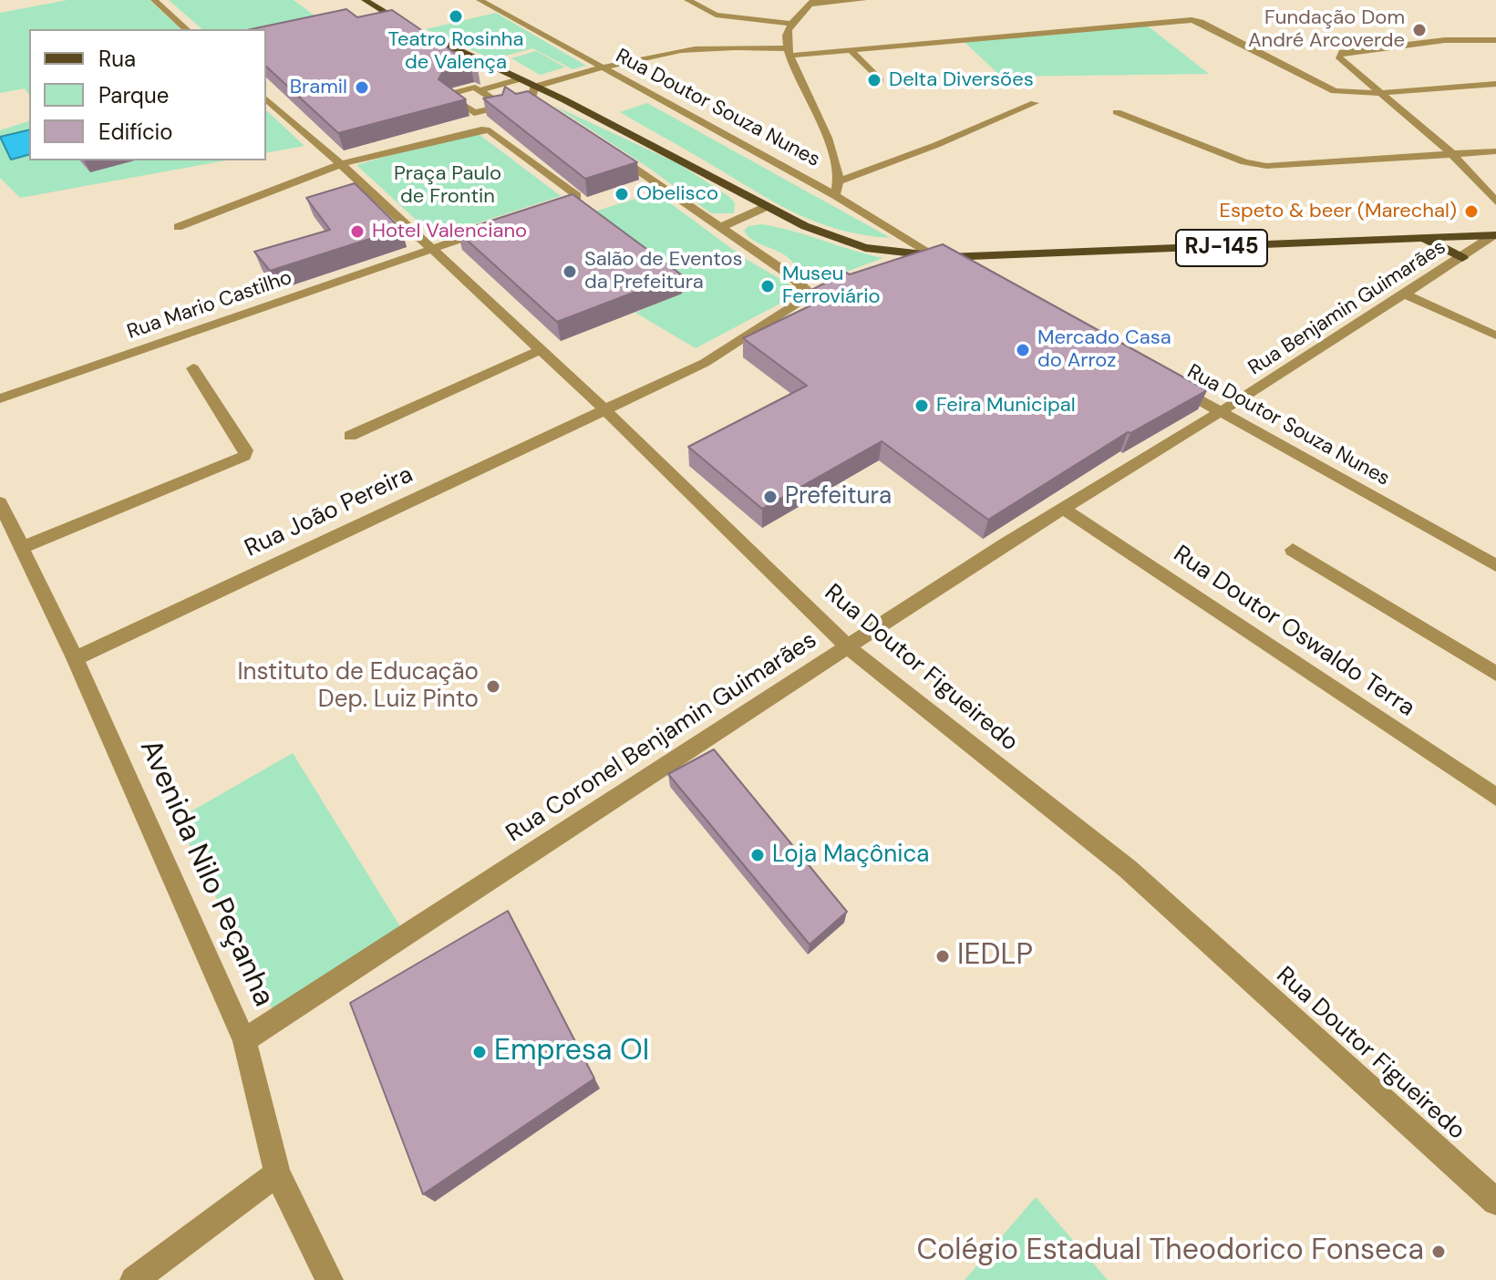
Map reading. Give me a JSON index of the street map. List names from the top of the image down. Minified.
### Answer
{"streets":{"main road":["RJ-145"],"street":["Rua Doutor Souza Nunes","Rua Mario Castilho","Rua Benjamin Guimarães","Rua João Pereira","Rua Doutor Oswaldo Terra","Rua Doutor Figueiredo","Rua Coronel Benjamin Guimarães","Avenida Nilo Peçanha"]},"crossings":[["Rua Doutor Souza Nunes","RJ-145"],["Rua Doutor Souza Nunes","Rua Benjamin Guimarães"],["Rua Doutor Souza Nunes","Rua Coronel Benjamin Guimarães"],["RJ-145","Rua Benjamin Guimarães"],["Rua Mario Castilho","Rua Doutor Figueiredo"],["Rua Benjamin Guimarães","Rua Coronel Benjamin Guimarães"],["Rua João Pereira","Rua Doutor Figueiredo"],["Rua João Pereira","Avenida Nilo Peçanha"],["Rua Doutor Oswaldo Terra","Rua Coronel Benjamin Guimarães"],["Rua Doutor Figueiredo","Rua Coronel Benjamin Guimarães"],["Rua Coronel Benjamin Guimarães","Avenida Nilo Peçanha"]],"parks":["Praça Paulo de Frontin"],"places":["Teatro Rosinha de Valença","Fundação Dom André Arcoverde","Delta Diversões","Bramil","Obelisco","Espeto & beer (Marechal)","Hotel Valenciano","Salão de Eventos da Prefeitura","Museu Ferroviário","Mercado Casa do Arroz","Feira Municipal","Prefeitura","Instituto de Educação Dep. Luiz Pinto","Loja Maçônica","IEDLP","Empresa OI","Colégio Estadual Theodorico Fonseca"],"legend":["Rua","Parque","Edifício"]}
